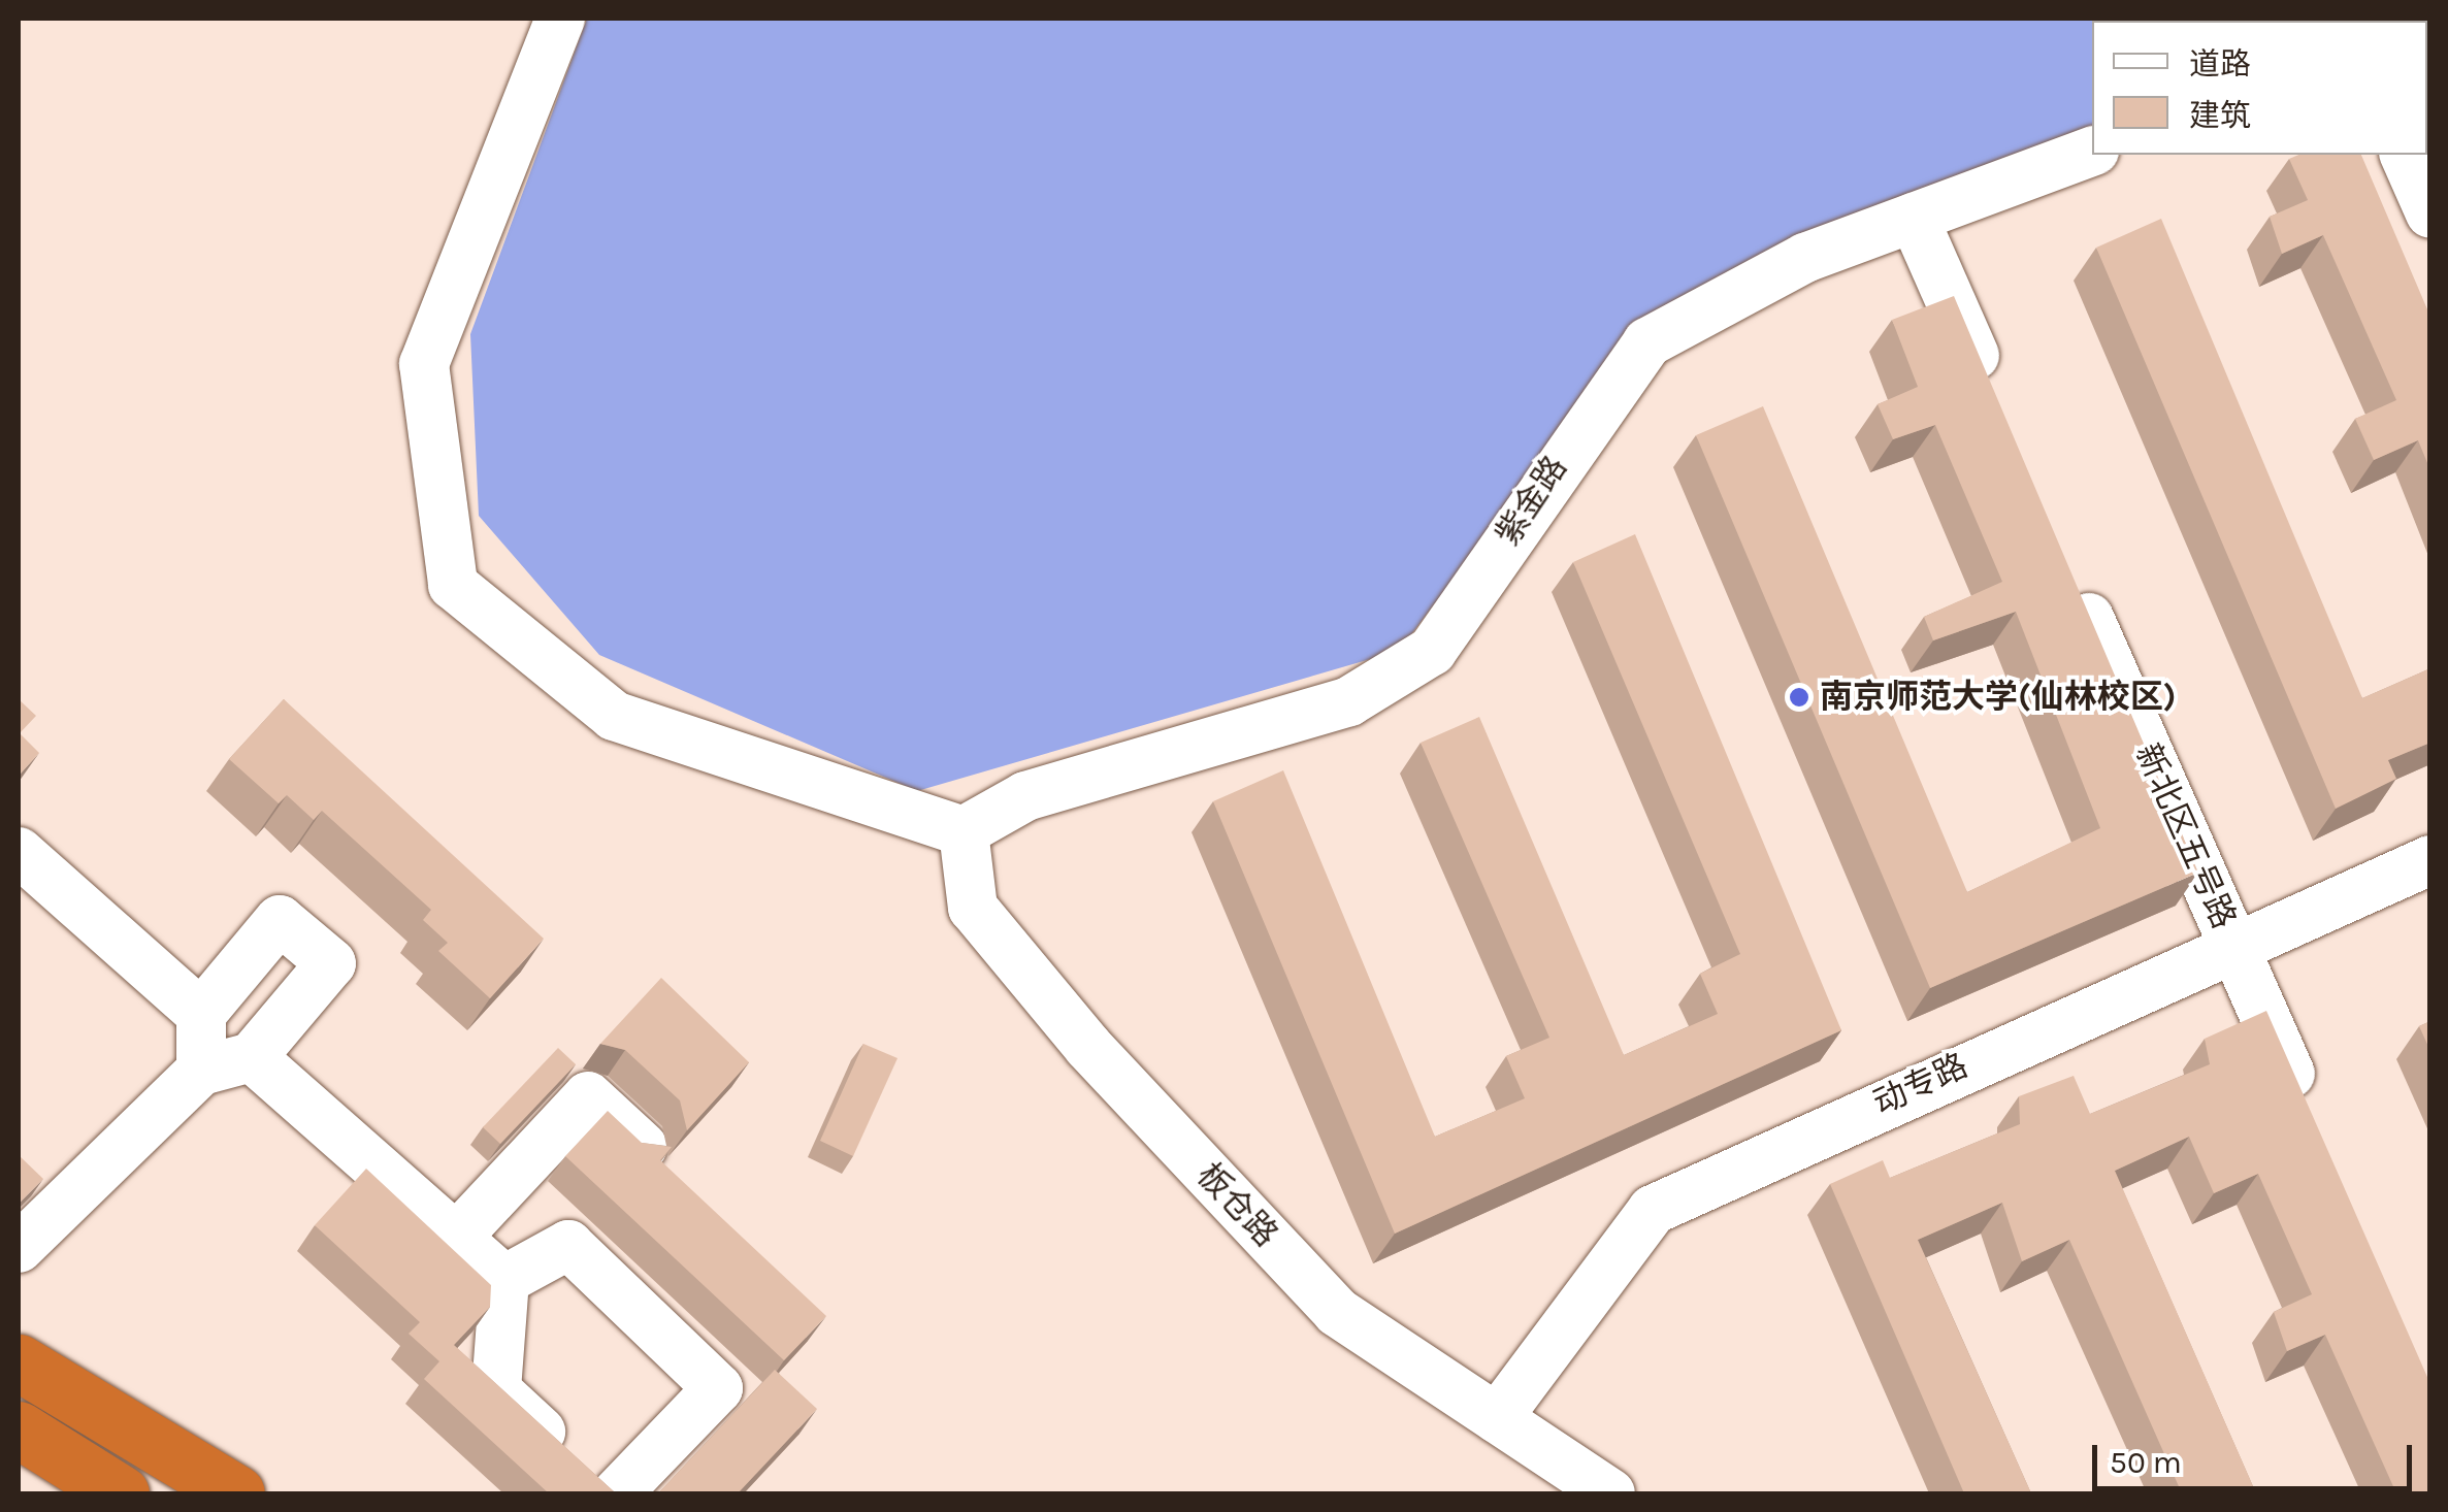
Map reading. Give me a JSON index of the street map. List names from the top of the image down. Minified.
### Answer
{"streets":{"street":["紫金路","新北区五号路","动专路","板仓路"]},"crossings":[["紫金路","板仓路"],["新北区五号路","动专路"],["动专路","板仓路"]],"places":["南京师范大学(仙林校区)"],"legend":["道路","建筑"],"scale_bar":"50 m"}
